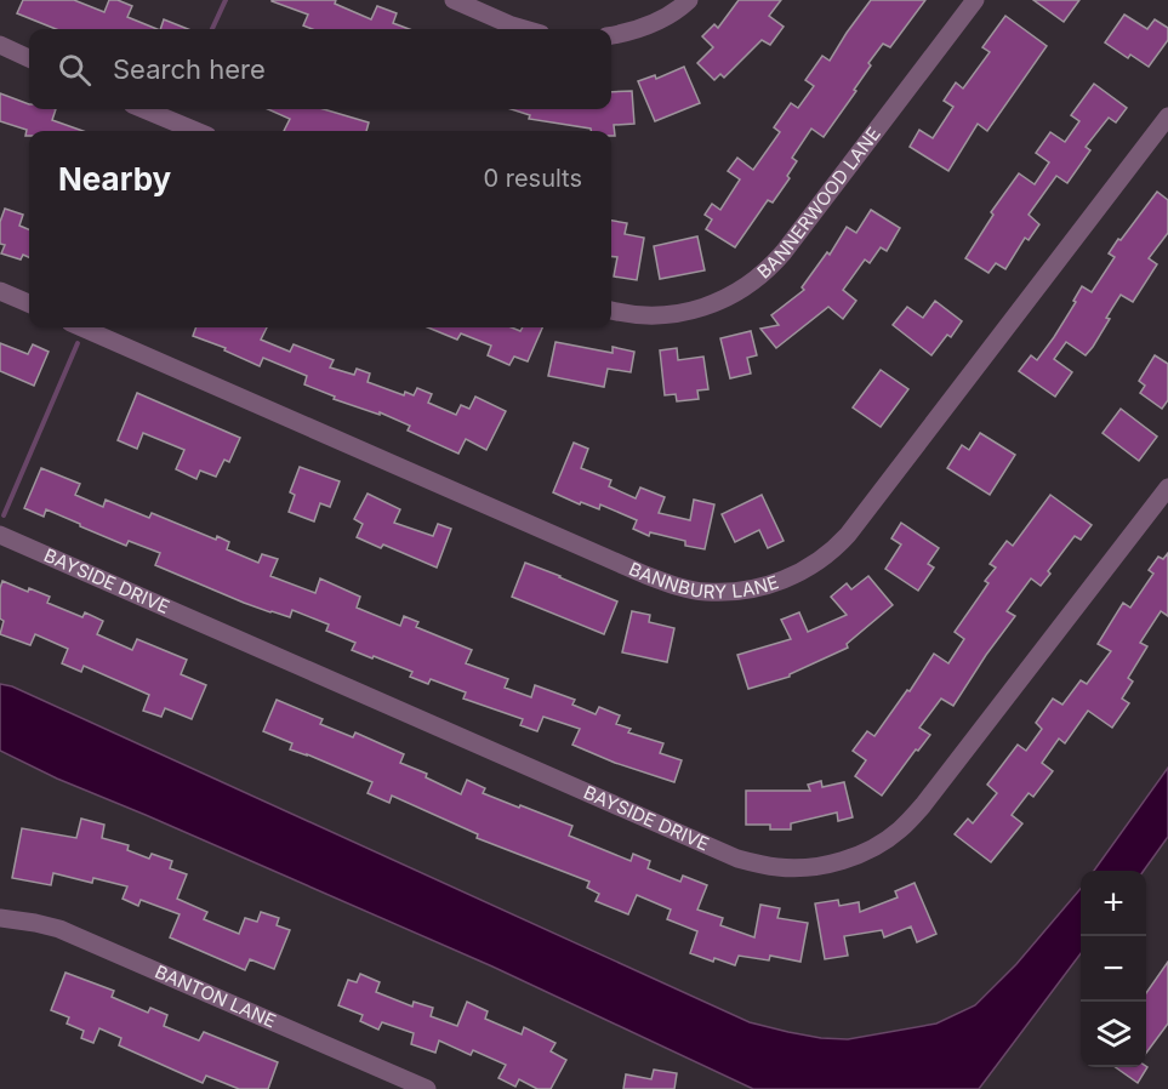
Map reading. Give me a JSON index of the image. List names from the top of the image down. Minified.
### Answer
{"streets":{"street":["BANNERWOOD LANE","BANNBURY LANE","BAYSIDE DRIVE","BANTON LANE"]},"page":{"search":"Search here","heading":["Nearby","0 results"],"map_buttons":["+","−"]}}
